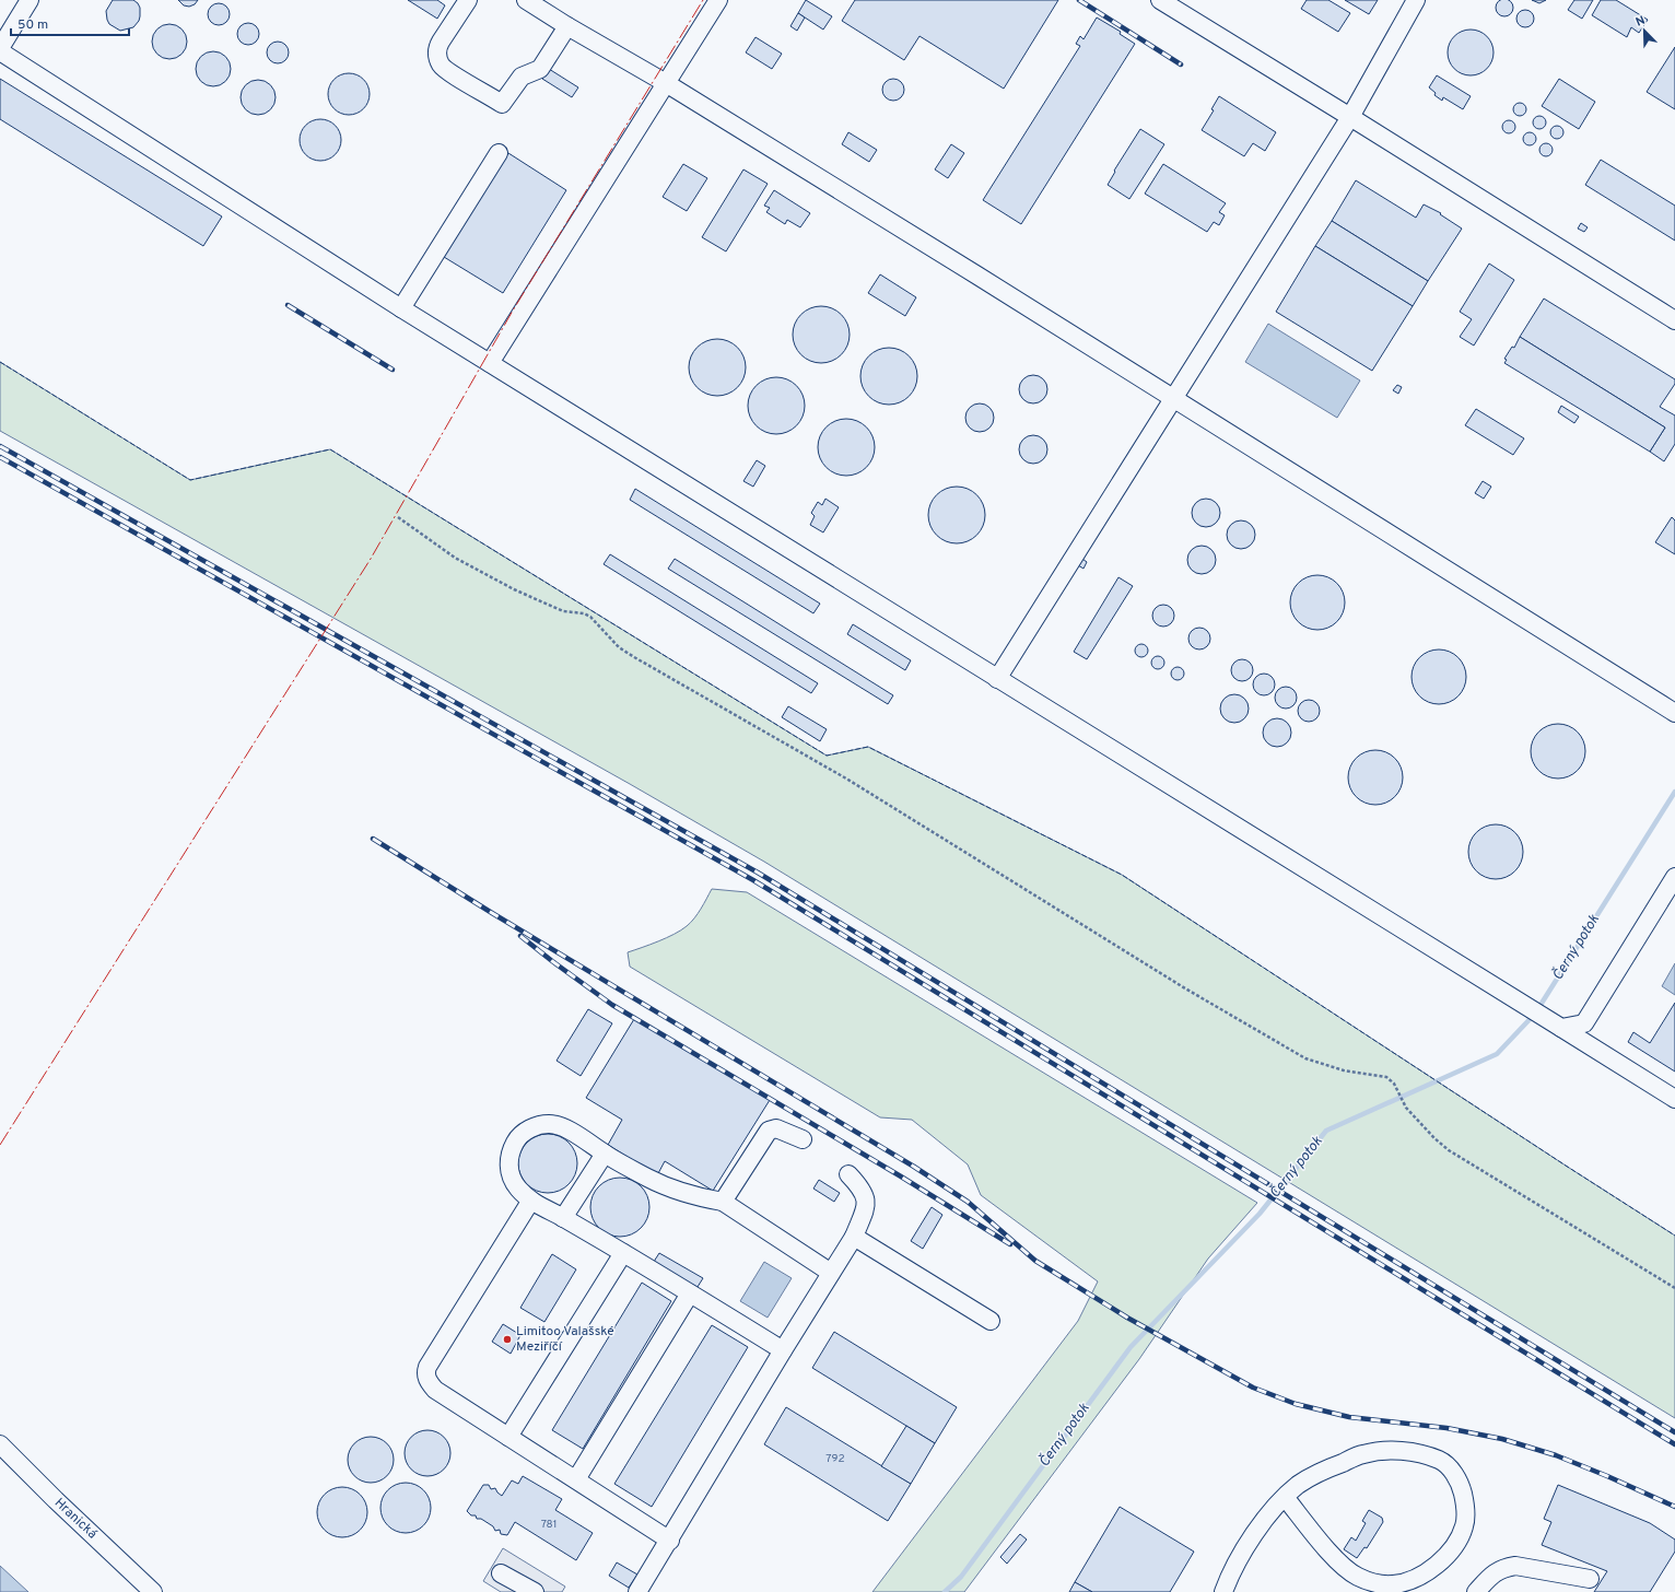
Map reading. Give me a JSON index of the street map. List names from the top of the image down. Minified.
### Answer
{"streets":{"street":["Hranická"]},"water":["Černý potok"],"places":["Limitoo Valašské Meziříčí"],"house_numbers":["792","781"],"scale_bar":"50 m","north":"top left"}
